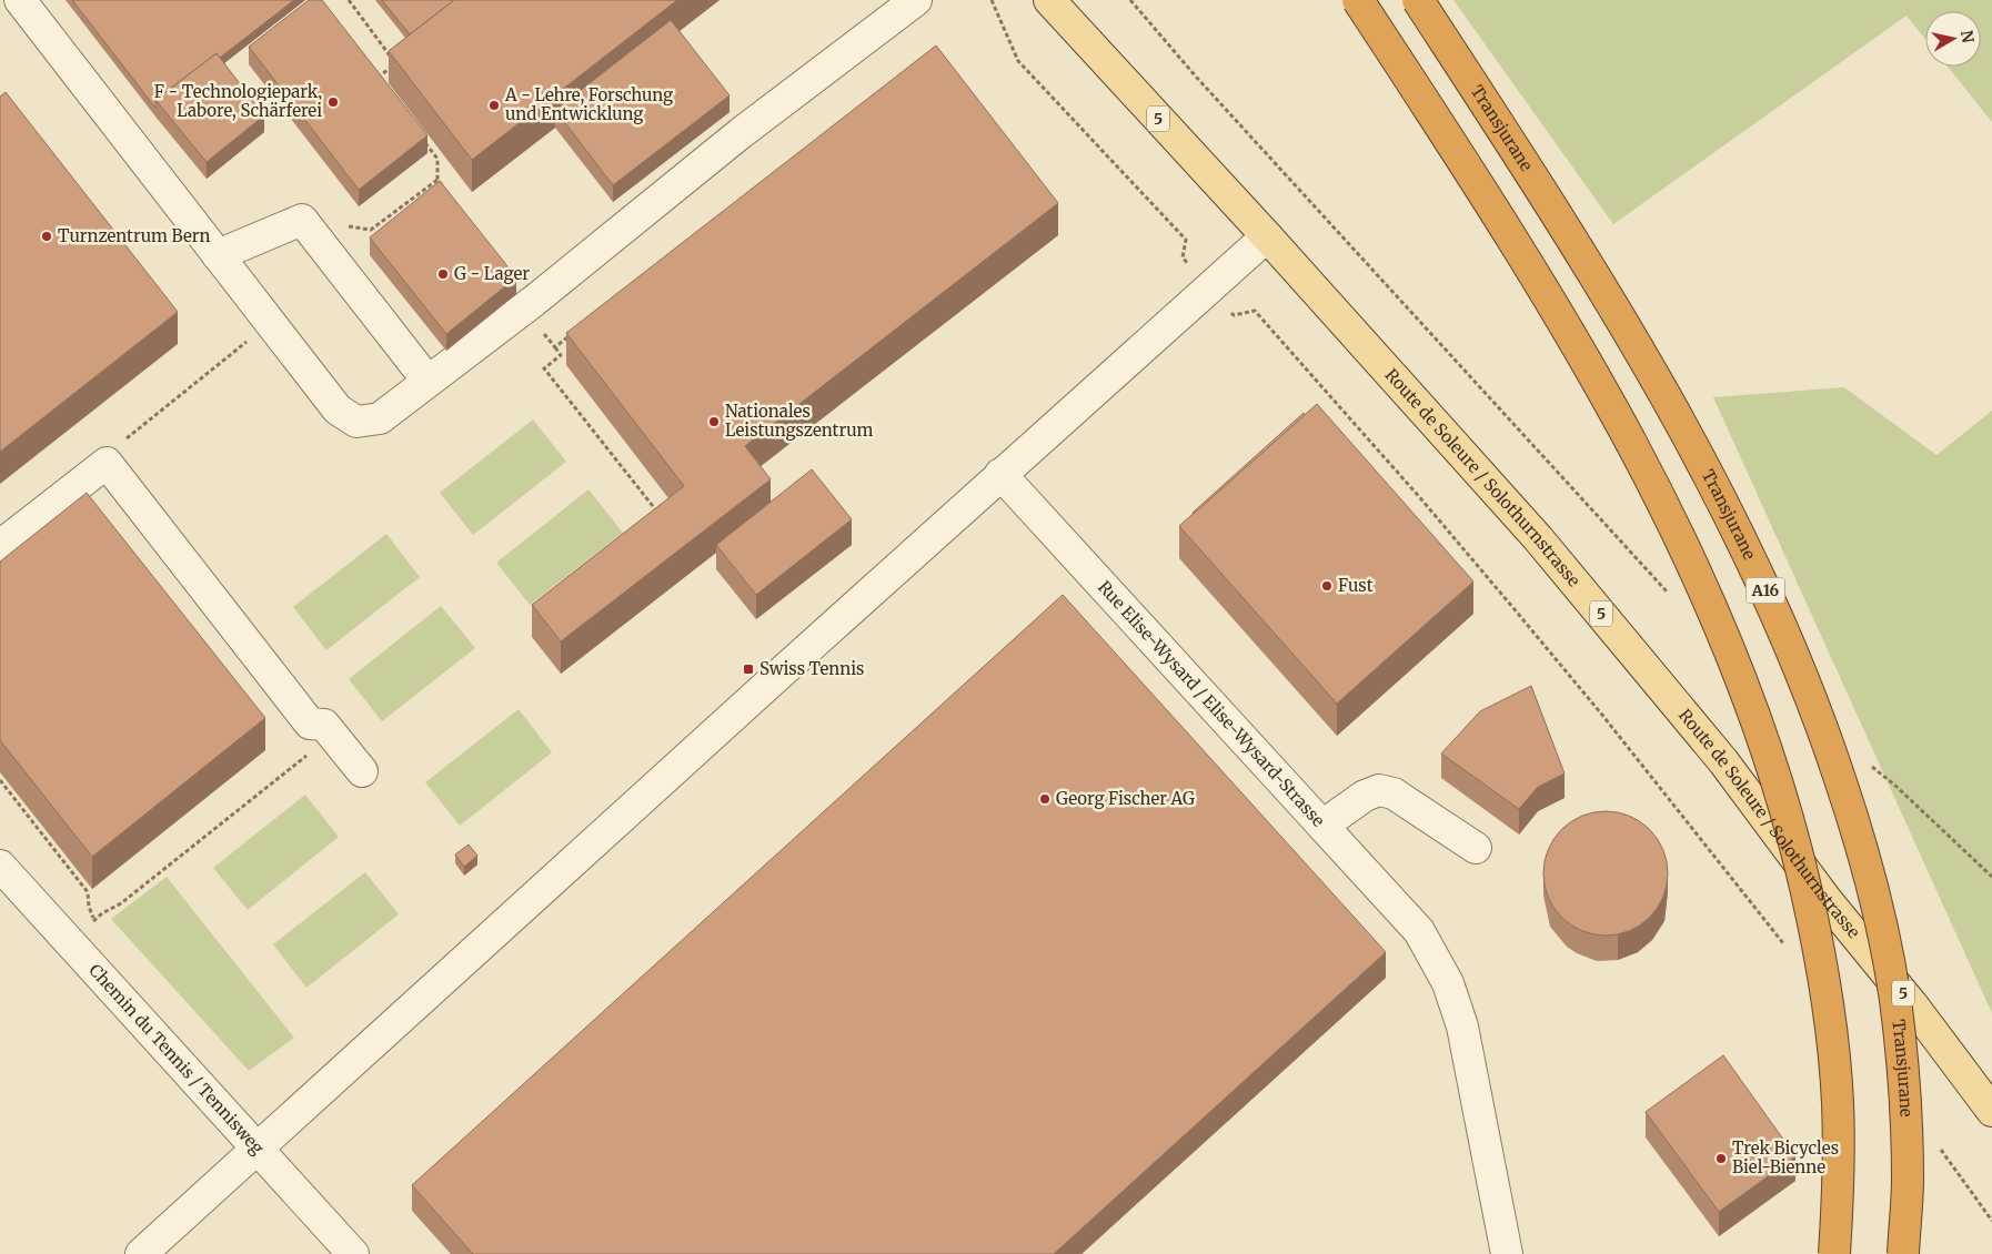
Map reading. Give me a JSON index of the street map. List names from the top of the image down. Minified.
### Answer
{"streets":{"highway":["Transjurane","A16"],"main road":["5","Route de Soleure / Solothurnstrasse"],"street":["Rue Elise-Wysard / Elise-Wysard-Strasse","Chemin du Tennis / Tennisweg"]},"places":{"other":["F - Technologiepark, Labore, Schärferei","A - Lehre, Forschung und Entwicklung","Turnzentrum Bern","G - Lager","Nationales Leistungszentrum","Fust","Georg Fischer AG","Trek Bicycles Biel-Bienne"],"transit":["Swiss Tennis"]},"north":"right"}
